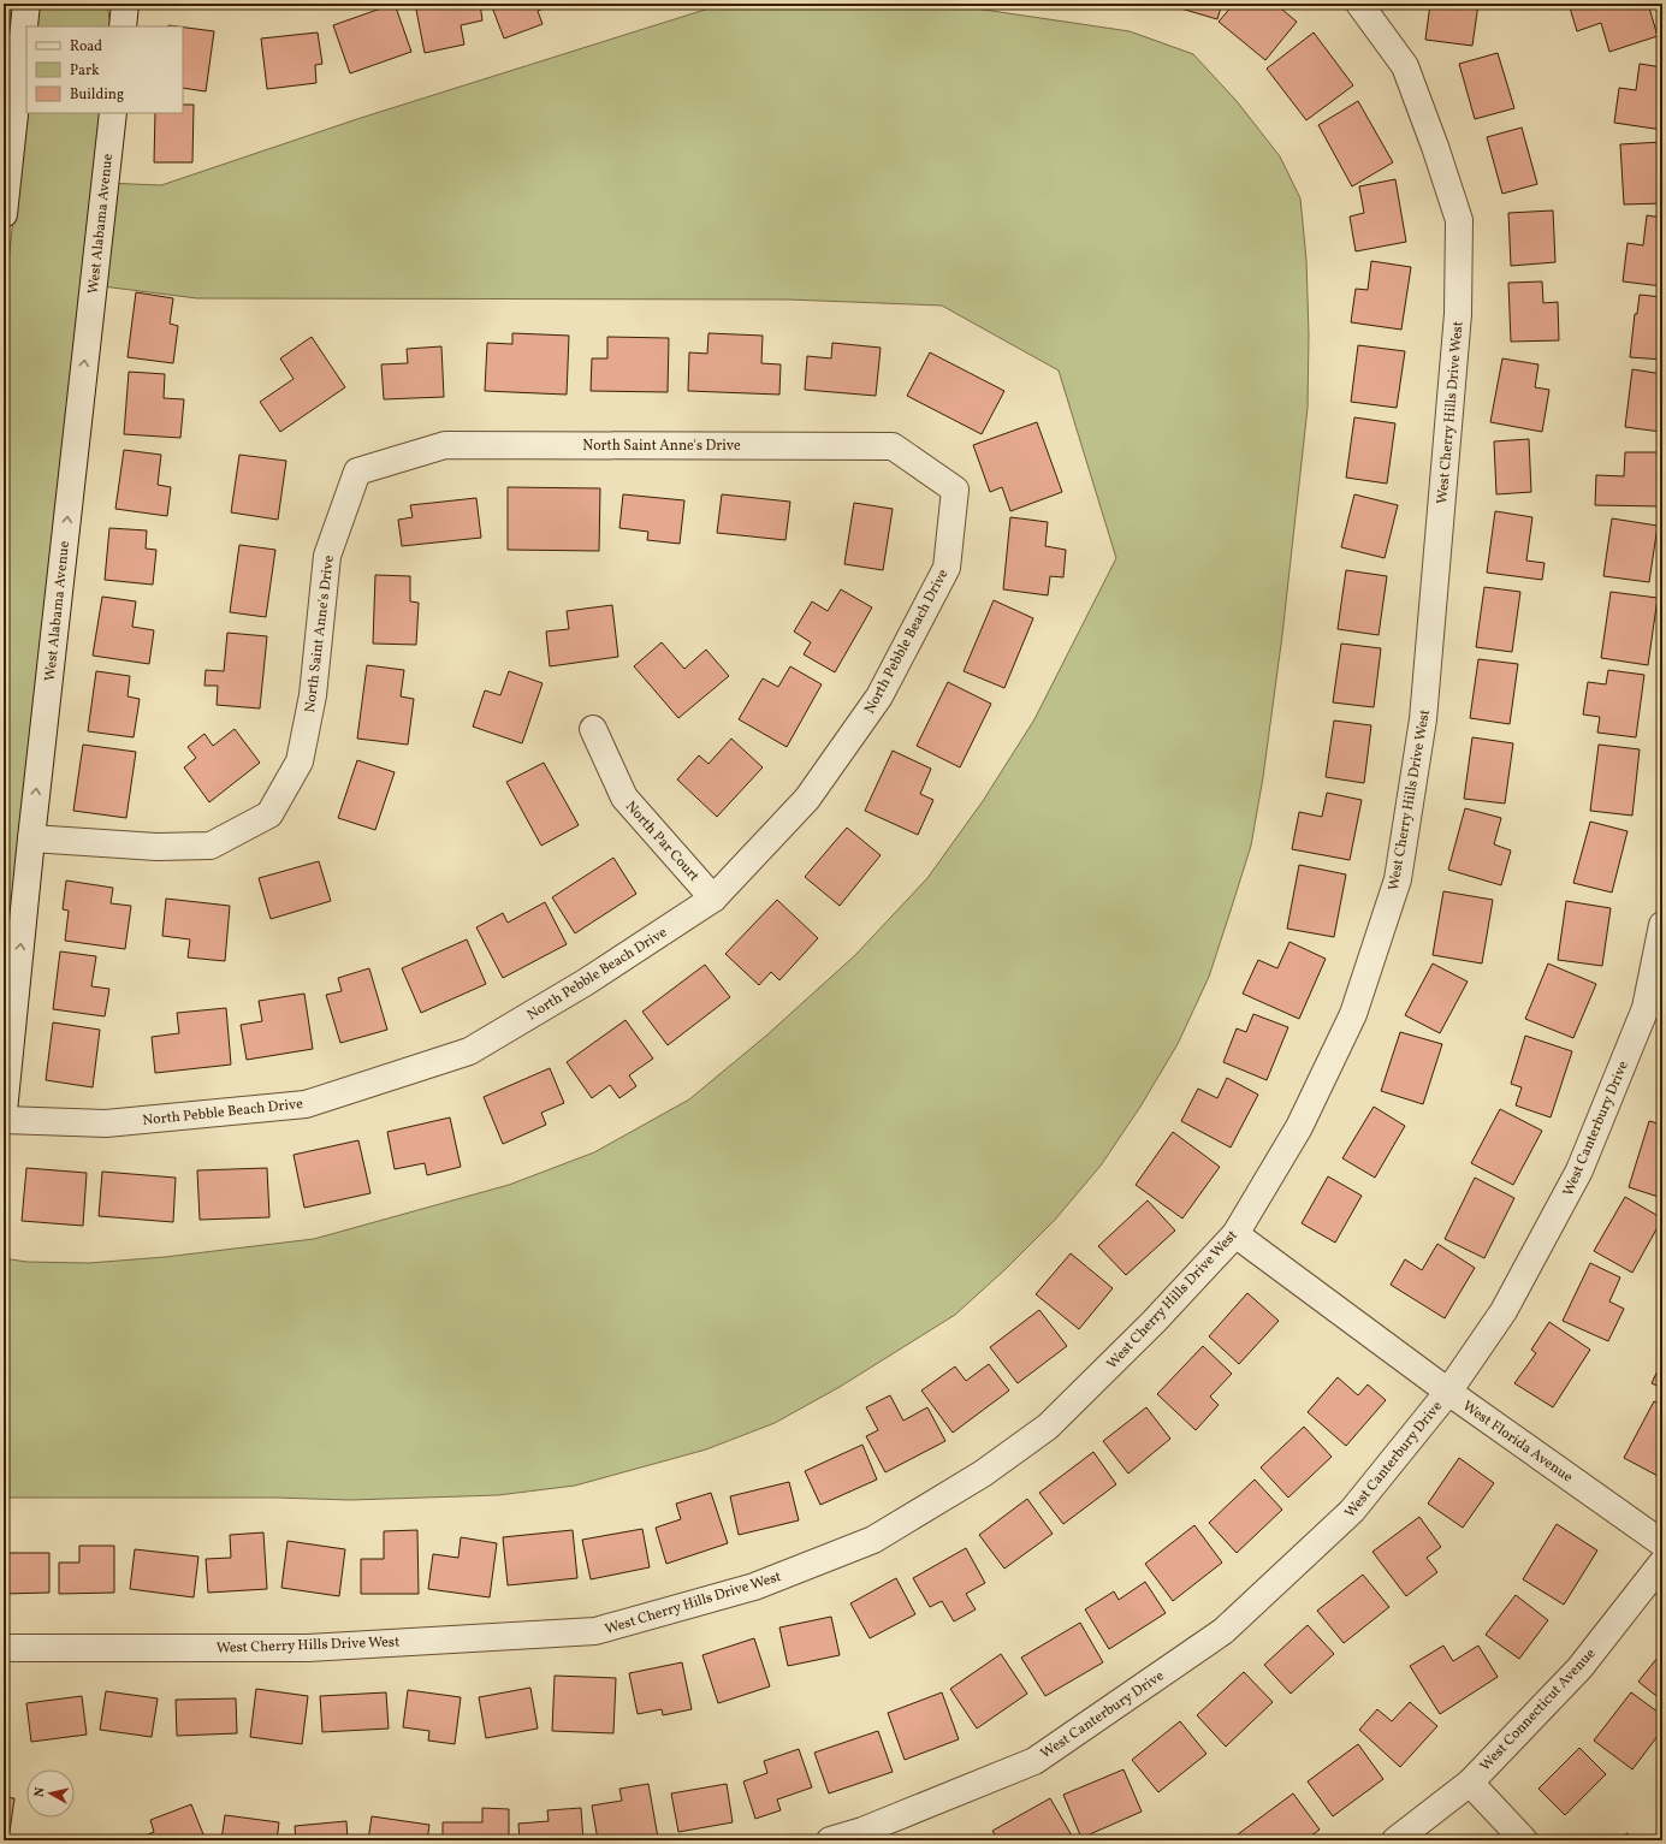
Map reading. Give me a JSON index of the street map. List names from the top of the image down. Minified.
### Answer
{"streets":{"street":["West Alabama Avenue","West Cherry Hills Drive West","North Saint Anne's Drive","North Pebble Beach Drive","North Par Court","West Canterbury Drive","West Florida Avenue","West Connecticut Avenue"]},"crossings":[["West Alabama Avenue","North Saint Anne's Drive"],["West Cherry Hills Drive West","West Florida Avenue"],["North Saint Anne's Drive","North Pebble Beach Drive"],["North Pebble Beach Drive","North Par Court"],["West Canterbury Drive","West Florida Avenue"]],"one_way":["West Alabama Avenue"],"legend":["Road","Park","Building"],"north":"left"}
